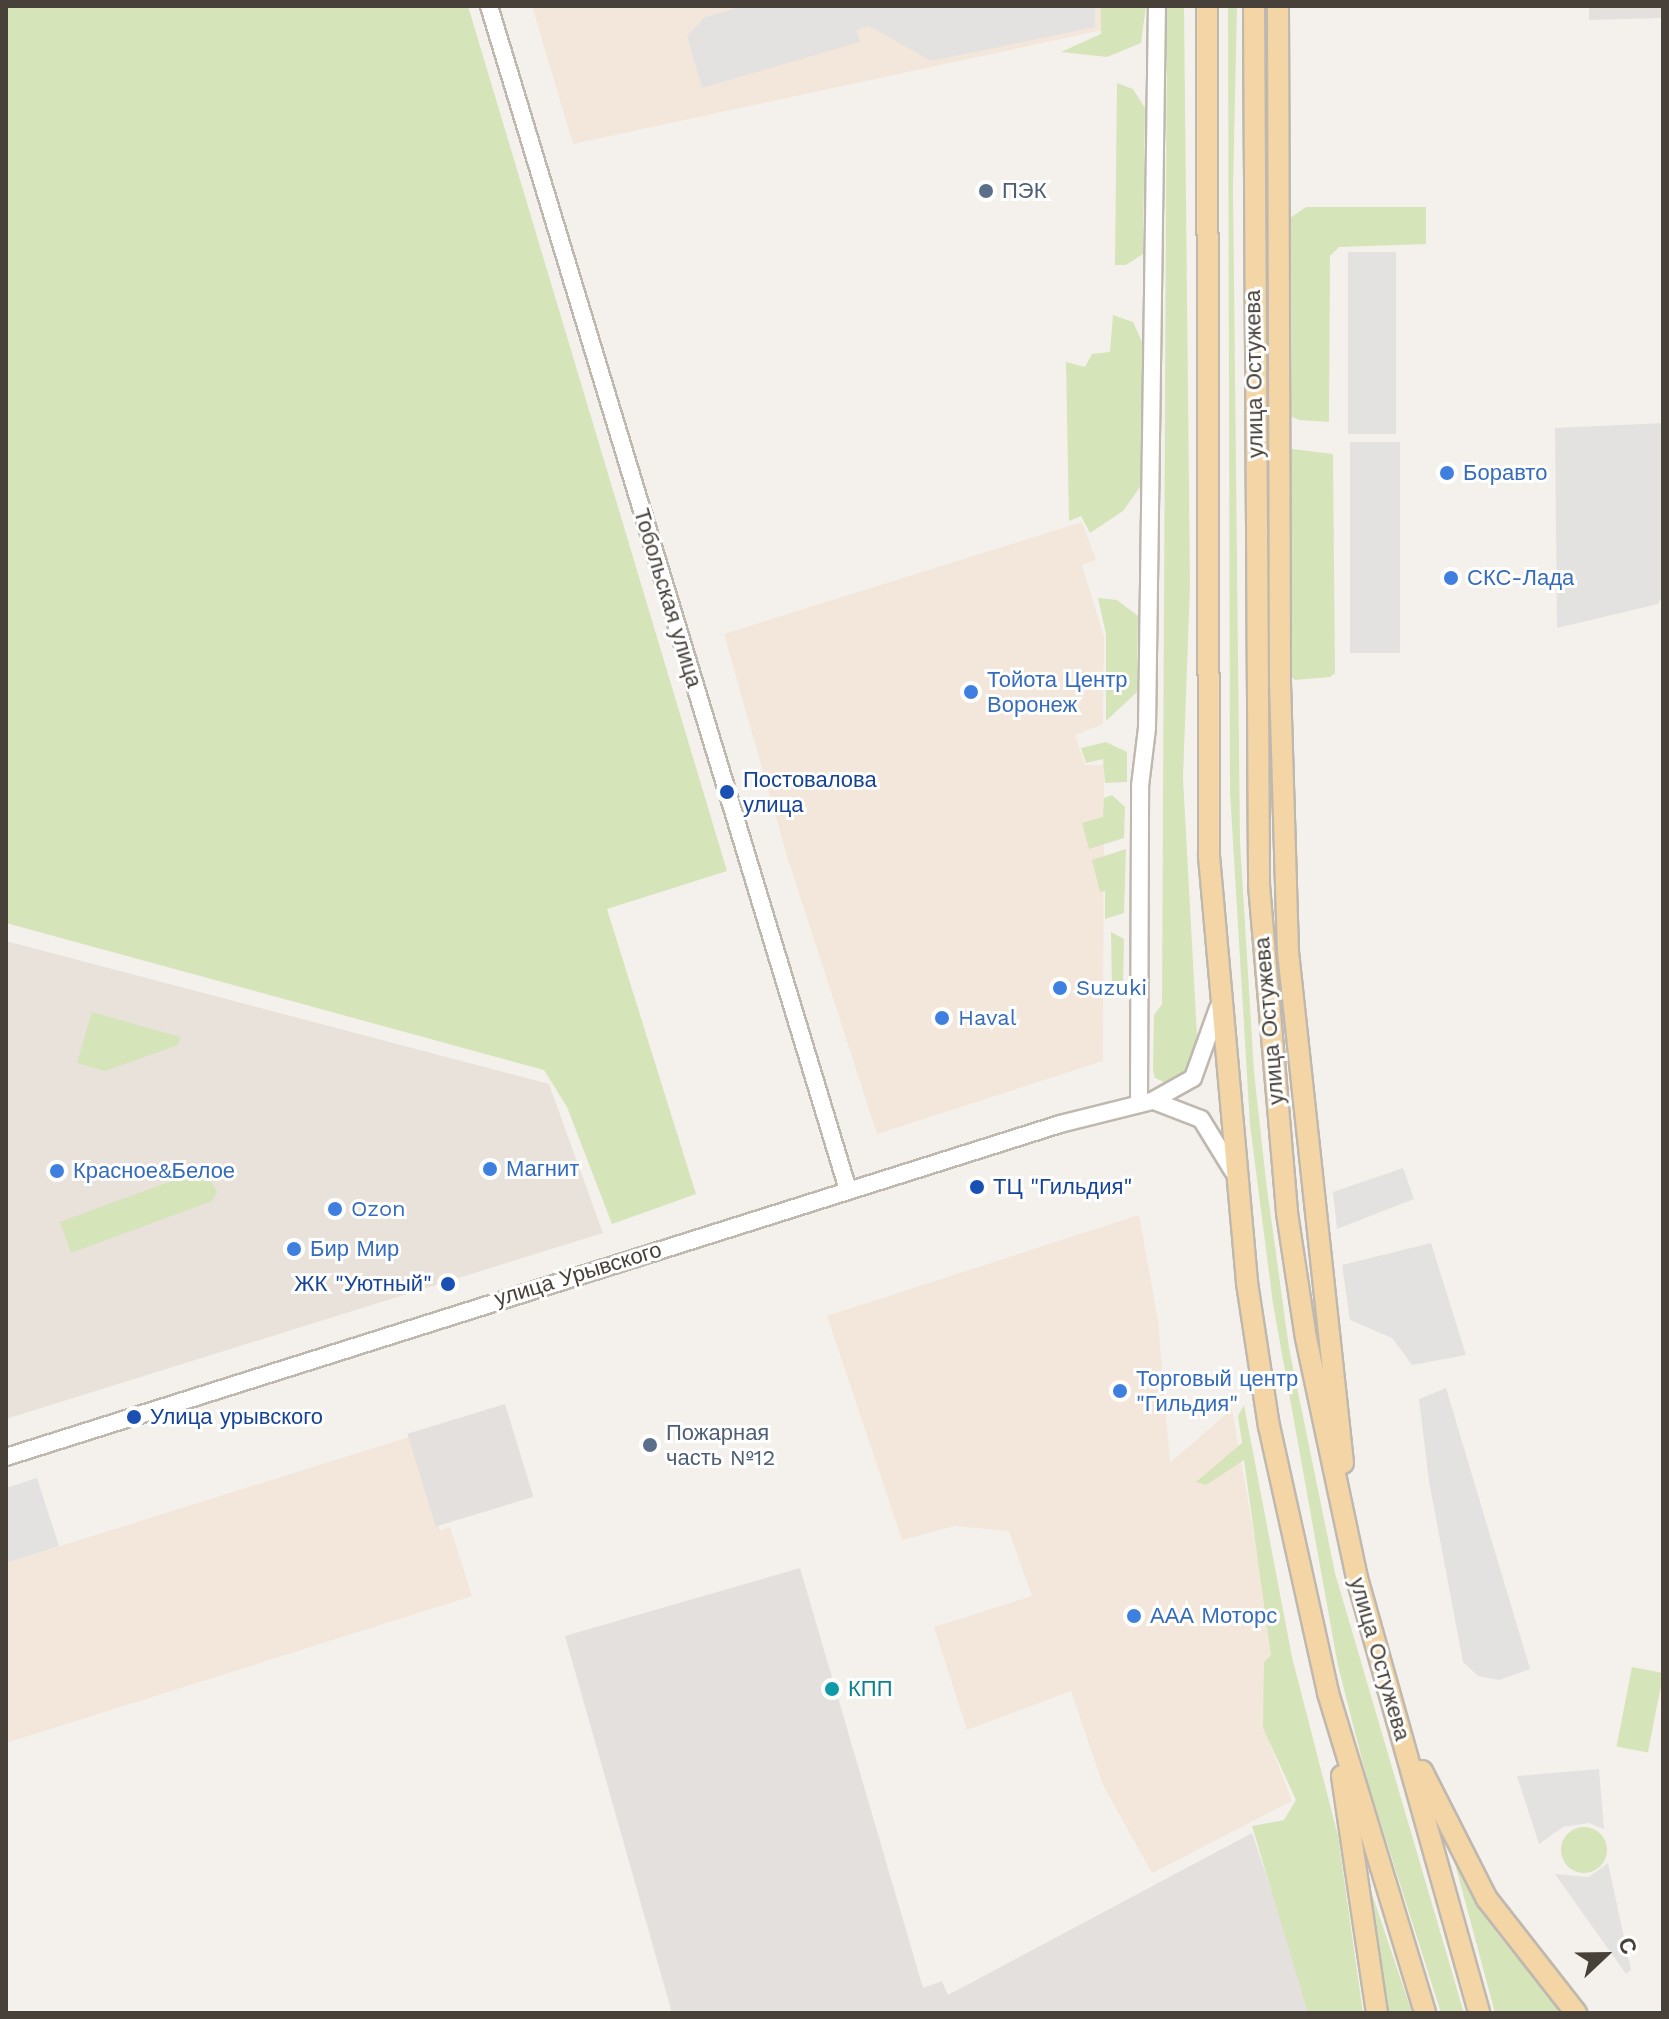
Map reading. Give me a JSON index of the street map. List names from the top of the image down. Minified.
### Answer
{"streets":{"main road":["улица Остужева"],"street":["Тобольская улица","улица Урывского"]},"crossings":[["улица Остужева","улица Урывского"],["Тобольская улица","улица Урывского"]],"places":["ПЭК","Боравто","СКС-Лада","Тойота Центр Воронеж","Постовалова улица","Suzuki","Haval","Магнит","Красное&Белое","ТЦ \"Гильдия\"","Ozon","Бир Мир","ЖК \"Уютный\"","Торговый центр \"Гильдия\"","Улица урывского","Пожарная часть №12","ААА Моторс","КПП"],"north":"right"}
